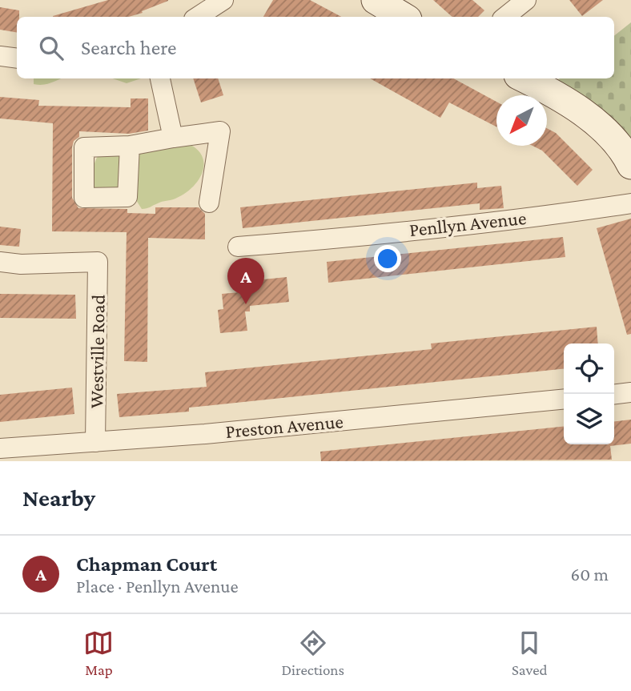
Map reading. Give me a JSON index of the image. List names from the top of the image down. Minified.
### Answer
{"streets":{"street":["Penllyn Avenue","Westville Road","Preston Avenue"]},"crossings":[["Westville Road","Preston Avenue"]],"north":"bottom left","page":{"search":"Search here","pins":"A","heading":"Nearby","list":[{"mark":"A","name":"Chapman Court","note":"Place · Penllyn Avenue","value":"60 m"}],"nav":["Map","Directions","Saved"]}}
